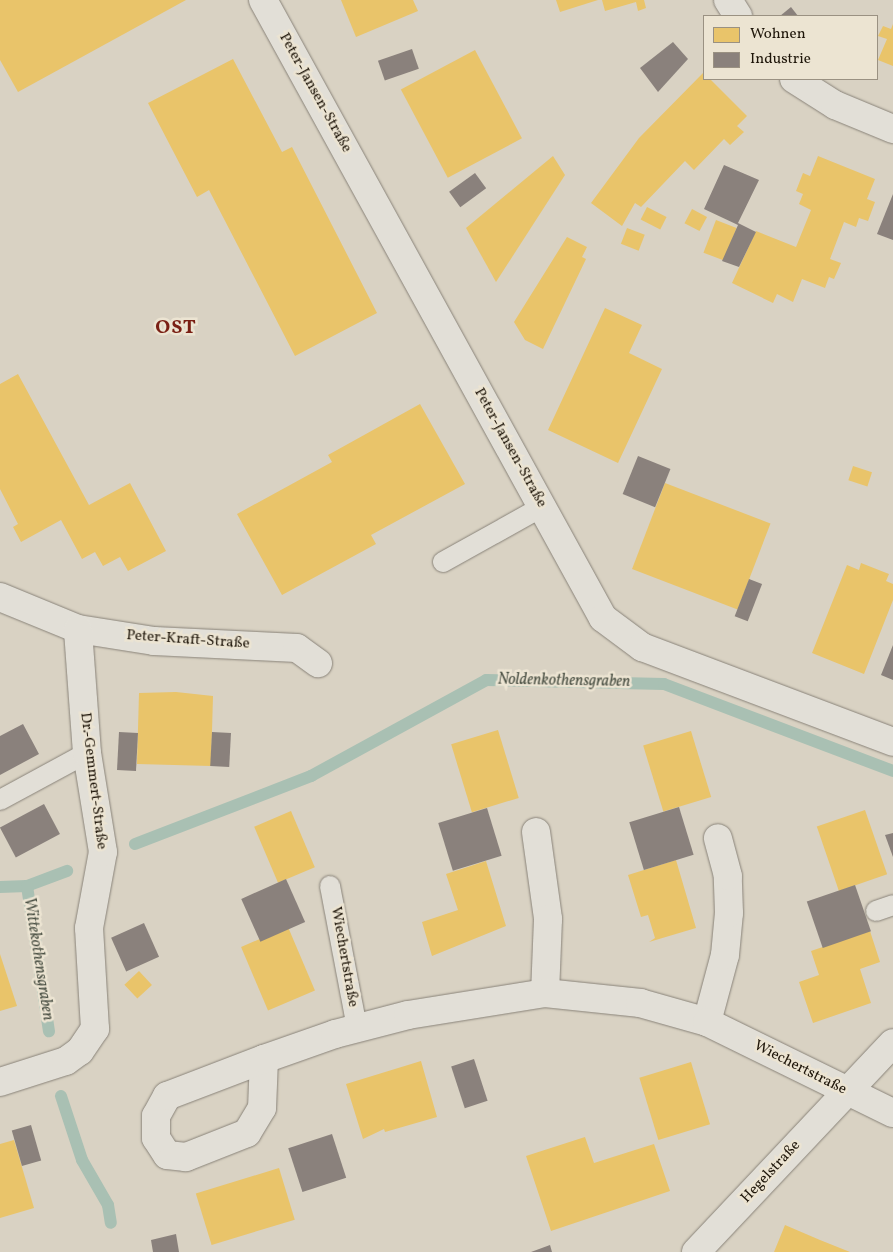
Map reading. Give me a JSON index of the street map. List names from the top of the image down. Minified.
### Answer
{"streets":{"street":["Peter-Jansen-Straße","Peter-Kraft-Straße","Dr.-Gemmert-Straße","Wiechertstraße","Hegelstraße"]},"crossings":[["Peter-Kraft-Straße","Dr.-Gemmert-Straße"],["Wiechertstraße","Hegelstraße"]],"districts":["OST"],"water":["Noldenkothensgraben","Wittekothensgraben"],"legend":["Wohnen","Industrie"]}
